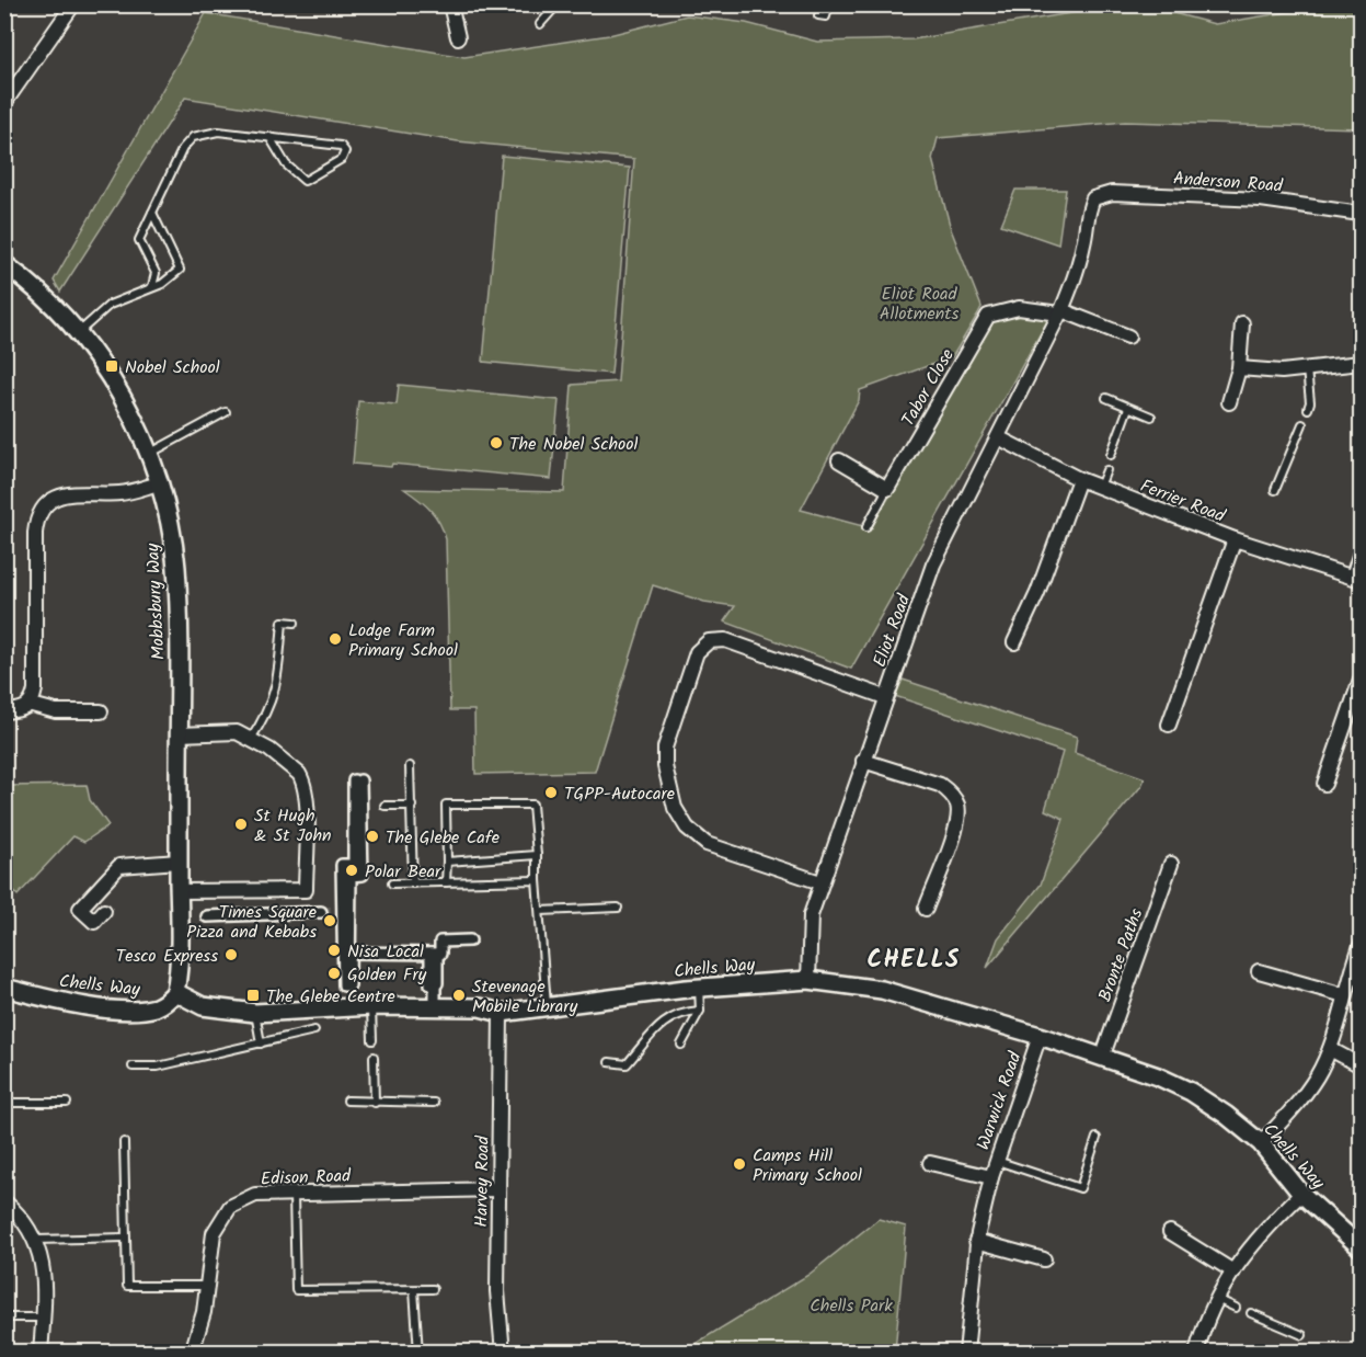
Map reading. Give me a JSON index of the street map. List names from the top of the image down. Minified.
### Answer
{"streets":{"street":["Anderson Road","Tabor Close","Ferrier Road","Mobbsbury Way","Eliot Road","Bronte Paths","Chells Way","Warwick Road","Edison Road","Harvey Road"]},"crossings":[["Anderson Road","Eliot Road"],["Tabor Close","Eliot Road"],["Ferrier Road","Eliot Road"],["Mobbsbury Way","Chells Way"],["Eliot Road","Chells Way"],["Bronte Paths","Chells Way"],["Chells Way","Warwick Road"],["Chells Way","Harvey Road"],["Edison Road","Harvey Road"]],"districts":["CHELLS"],"parks":["Eliot Road Allotments","Chells Park"],"places":{"transit":["Nobel School","The Glebe Centre"],"other":["The Nobel School","Lodge Farm Primary School","TGPP-Autocare","St Hugh & St John","The Glebe Cafe","Polar Bear","Times Square Pizza and Kebabs","Nisa Local","Tesco Express","Golden Fry","Stevenage Mobile Library","Camps Hill Primary School"]}}
